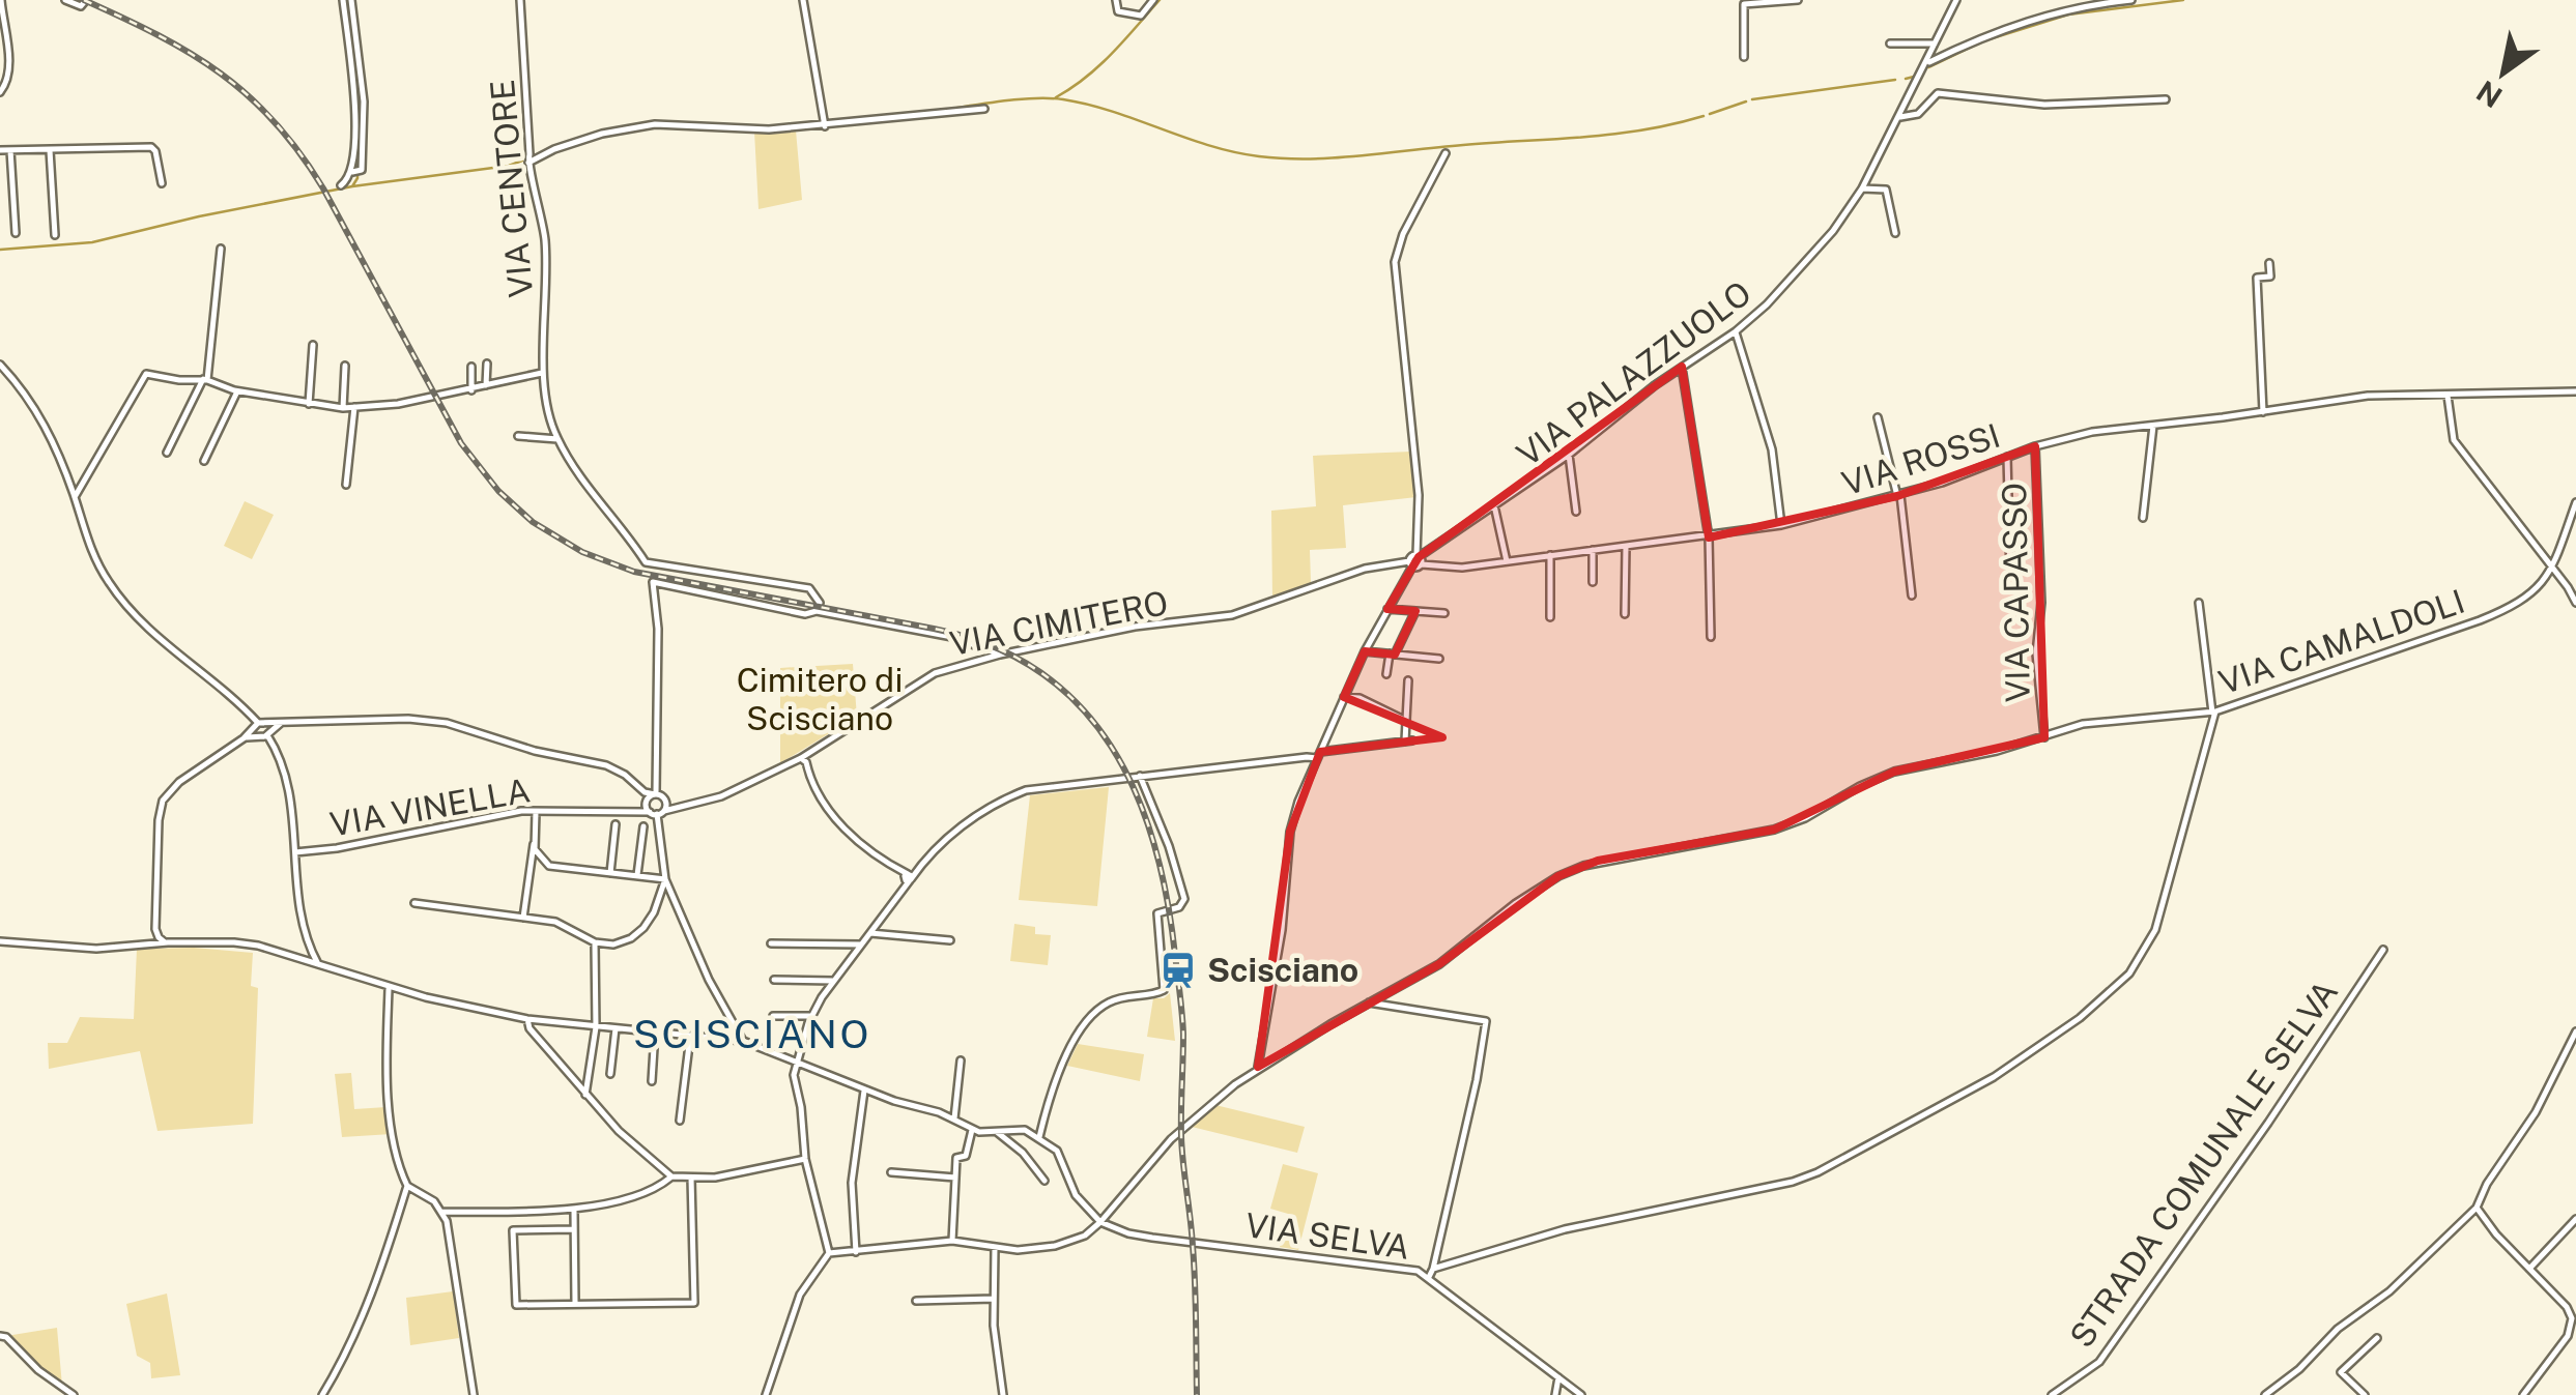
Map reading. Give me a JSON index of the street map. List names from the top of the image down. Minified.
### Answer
{"streets":{"street":["VIA CENTORE","VIA PALAZZUOLO","VIA ROSSI","VIA CAPASSO","VIA CIMITERO","VIA CAMALDOLI","VIA VINELLA","STRADA COMUNALE SELVA","VIA SELVA"]},"crossings":[["VIA PALAZZUOLO","VIA ROSSI"],["VIA PALAZZUOLO","VIA CIMITERO"],["VIA ROSSI","VIA CAPASSO"],["VIA ROSSI","VIA CIMITERO"],["VIA CAPASSO","VIA CAMALDOLI"],["VIA CIMITERO","VIA VINELLA"],["VIA CAMALDOLI","VIA SELVA"]],"districts":["SCISCIANO"],"parks":["Cimitero di Scisciano"],"places":{"station":["Scisciano"]},"north":"bottom left"}
